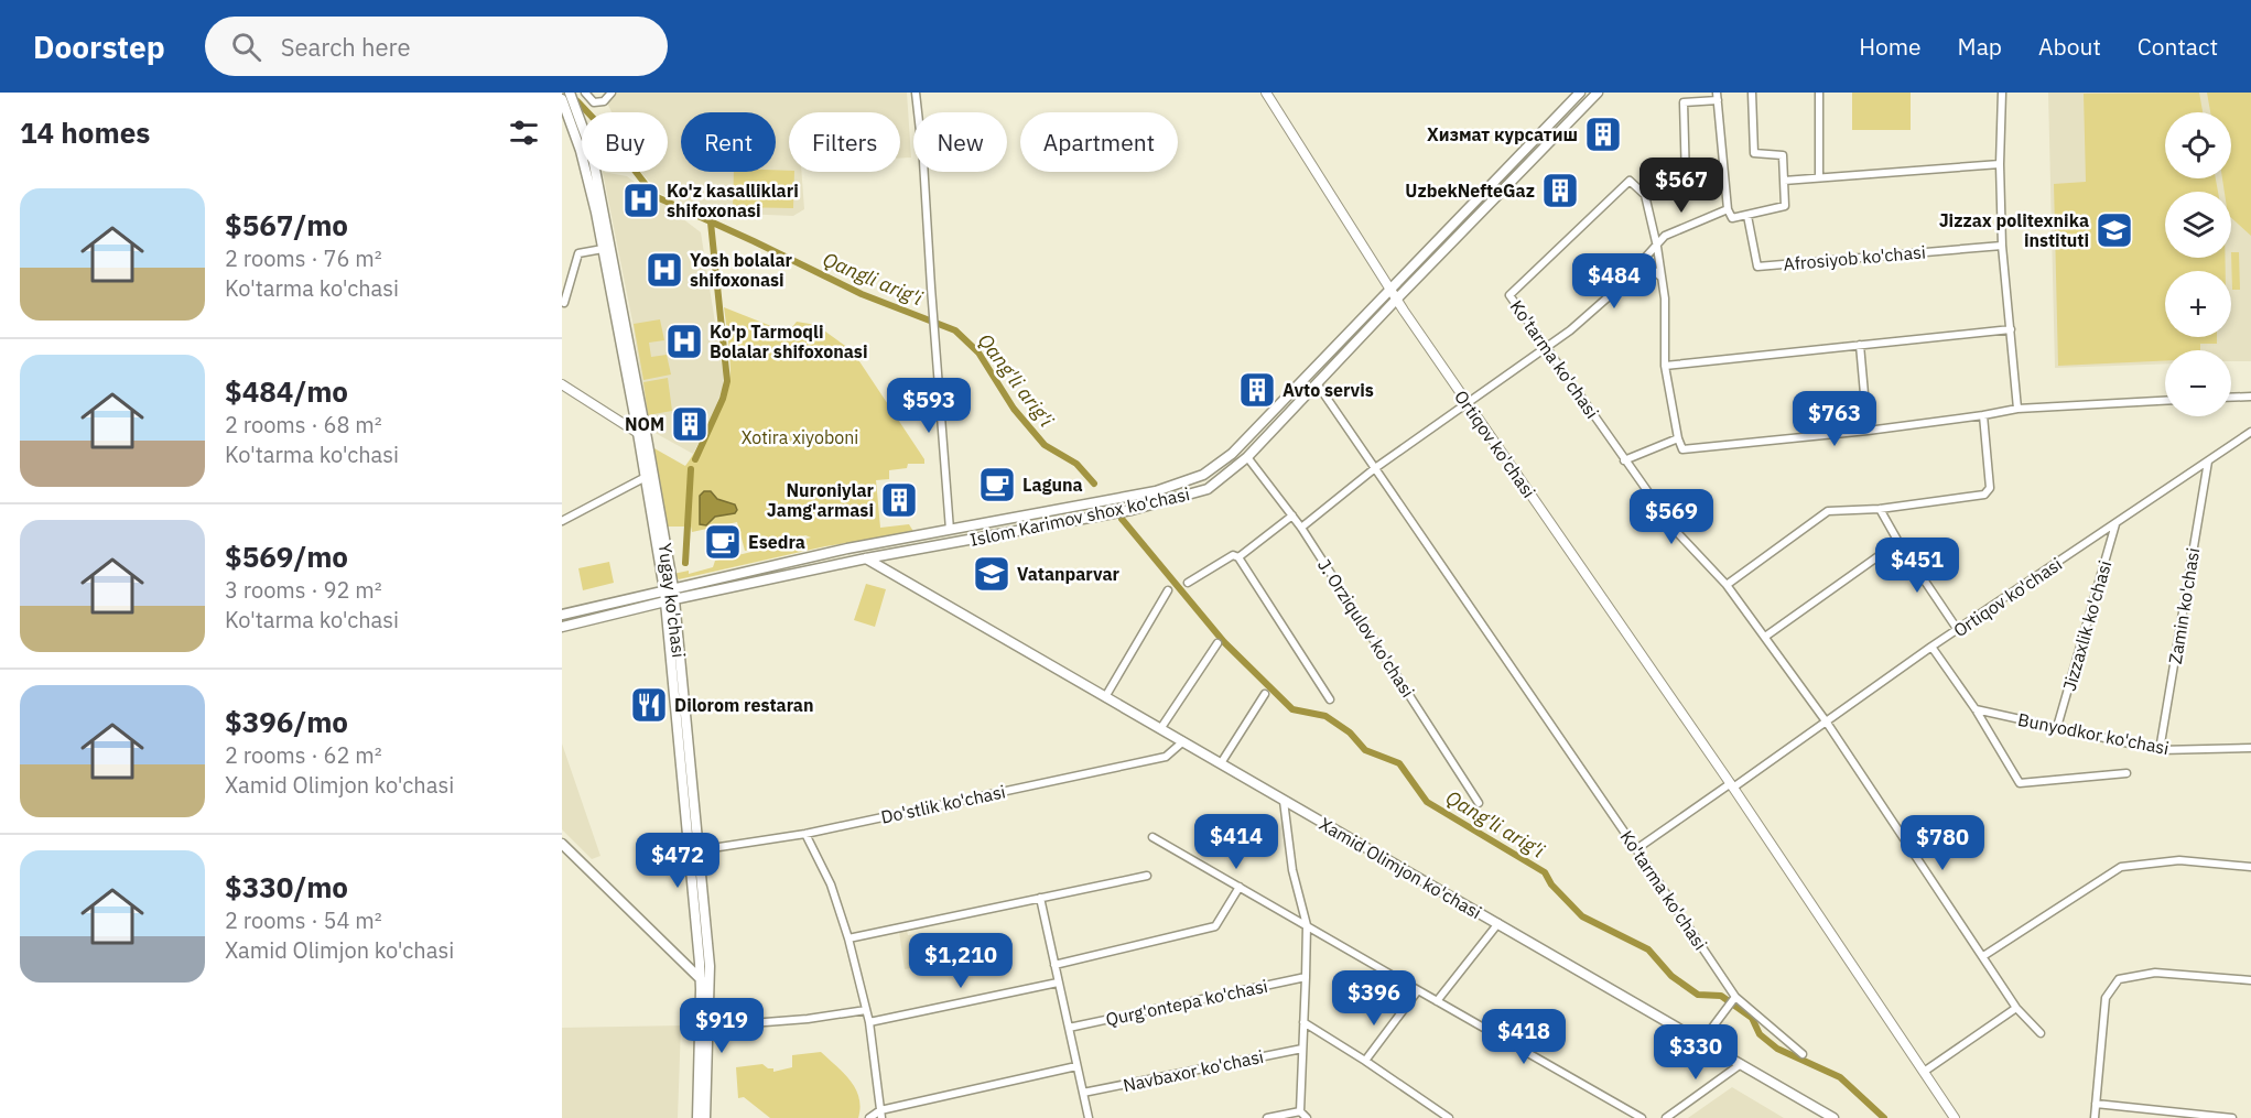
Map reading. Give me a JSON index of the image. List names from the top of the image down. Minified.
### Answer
{"streets":{"main road":["Islom Karimov shox ko'chasi","Yugay ko'chasi","Xamid Olimjon ko'chasi"],"street":["Afrosiyob ko'chasi","Ko'tarma ko'chasi","Ortiqov ko'chasi","Zamin ko'chasi","Jizzaxlik ko'chasi","J. Orziqulov ko'chasi","Bunyodkor ko'chasi","Do'stlik ko'chasi","Qurg'ontepa ko'chasi","Navbaxor ko'chasi"]},"crossings":[["Ko'tarma ko'chasi","Ortiqov ko'chasi"],["Ko'tarma ko'chasi","Islom Karimov shox ko'chasi"],["Ortiqov ko'chasi","Islom Karimov shox ko'chasi"],["Ortiqov ko'chasi","Zamin ko'chasi"],["Ortiqov ko'chasi","Jizzaxlik ko'chasi"],["Ortiqov ko'chasi","Bunyodkor ko'chasi"],["Islom Karimov shox ko'chasi","Yugay ko'chasi"],["Islom Karimov shox ko'chasi","J. Orziqulov ko'chasi"],["Islom Karimov shox ko'chasi","Xamid Olimjon ko'chasi"],["Yugay ko'chasi","Do'stlik ko'chasi"],["Zamin ko'chasi","Bunyodkor ko'chasi"],["Jizzaxlik ko'chasi","Bunyodkor ko'chasi"],["Do'stlik ko'chasi","Xamid Olimjon ko'chasi"]],"water":["Qangli arig'i","Qang'li arig'i"],"parks":["Xotira xiyoboni"],"places":{"building":["Хизмат курсатиш","UzbekNefteGaz","Avto servis","NOM","Nuroniylar Jamg'armasi"],"hospital":["Ko'z kasalliklari shifoxonasi","Yosh bolalar shifoxonasi","Ko'p Tarmoqli Bolalar shifoxonasi"],"school or university":["Jizzax politexnika instituti","Vatanparvar"],"cafe":["Laguna","Esedra"],"restaurant":["Dilorom restaran"]},"page":{"header":"Doorstep","search":"Search here","nav":["Home","Map","About","Contact"],"heading":"14 homes","map_buttons":["+","−"],"chip":["Buy","Rent","Filters","New","Apartment"],"price":["$567","$484","$593","$763","$569","$451","$414","$780","$472","$1,210","$396","$919","$418","$330"],"list":[{"name":"$567/mo","note":"2 rooms · 76 m² · Ko'tarma ko'chasi"},{"name":"$484/mo","note":"2 rooms · 68 m² · Ko'tarma ko'chasi"},{"name":"$569/mo","note":"3 rooms · 92 m² · Ko'tarma ko'chasi"},{"name":"$396/mo","note":"2 rooms · 62 m² · Xamid Olimjon ko'chasi"},{"name":"$330/mo","note":"2 rooms · 54 m² · Xamid Olimjon ko'chasi"}]}}
